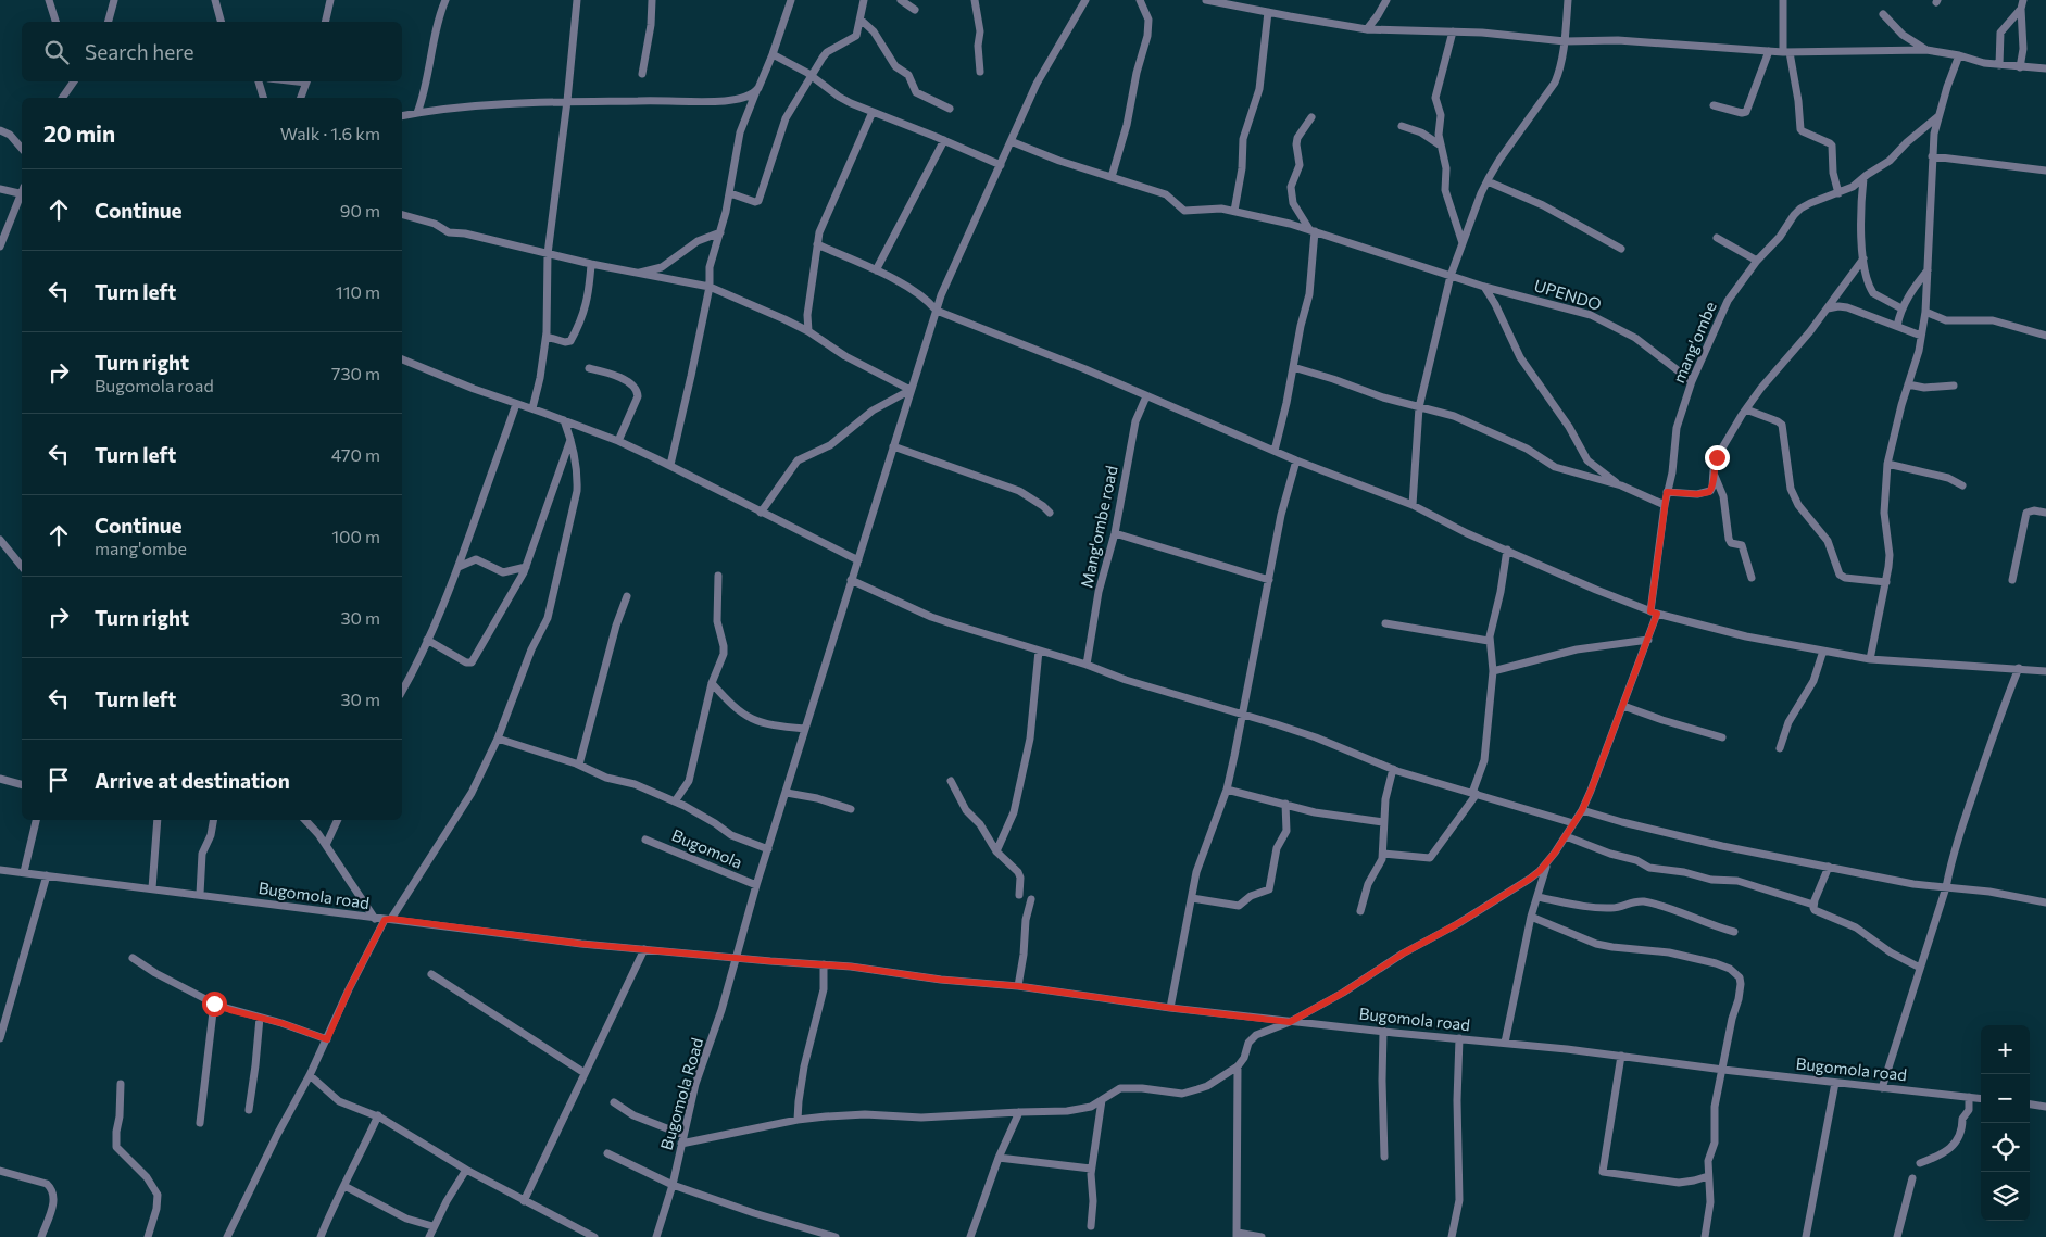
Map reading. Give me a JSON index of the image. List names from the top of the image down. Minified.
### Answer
{"streets":{"street":["UPENDO","mang'ombe","Mang'ombe road","Bugomola","Bugomola road","Bugomola Road"]},"crossings":[["UPENDO","mang'ombe"],["UPENDO","Bugomola Road"],["Bugomola","Bugomola Road"],["Bugomola road","Bugomola Road"]],"page":{"search":"Search here","heading":["20 min","Walk · 1.6 km"],"list":[["Continue","90 m"],["Turn left","110 m"],["Turn right","Bugomola road","730 m"],["Turn left","470 m"],["Continue","mang'ombe","100 m"],["Turn right","30 m"],["Turn left","30 m"],"Arrive at destination"],"map_buttons":["+","−"]}}
